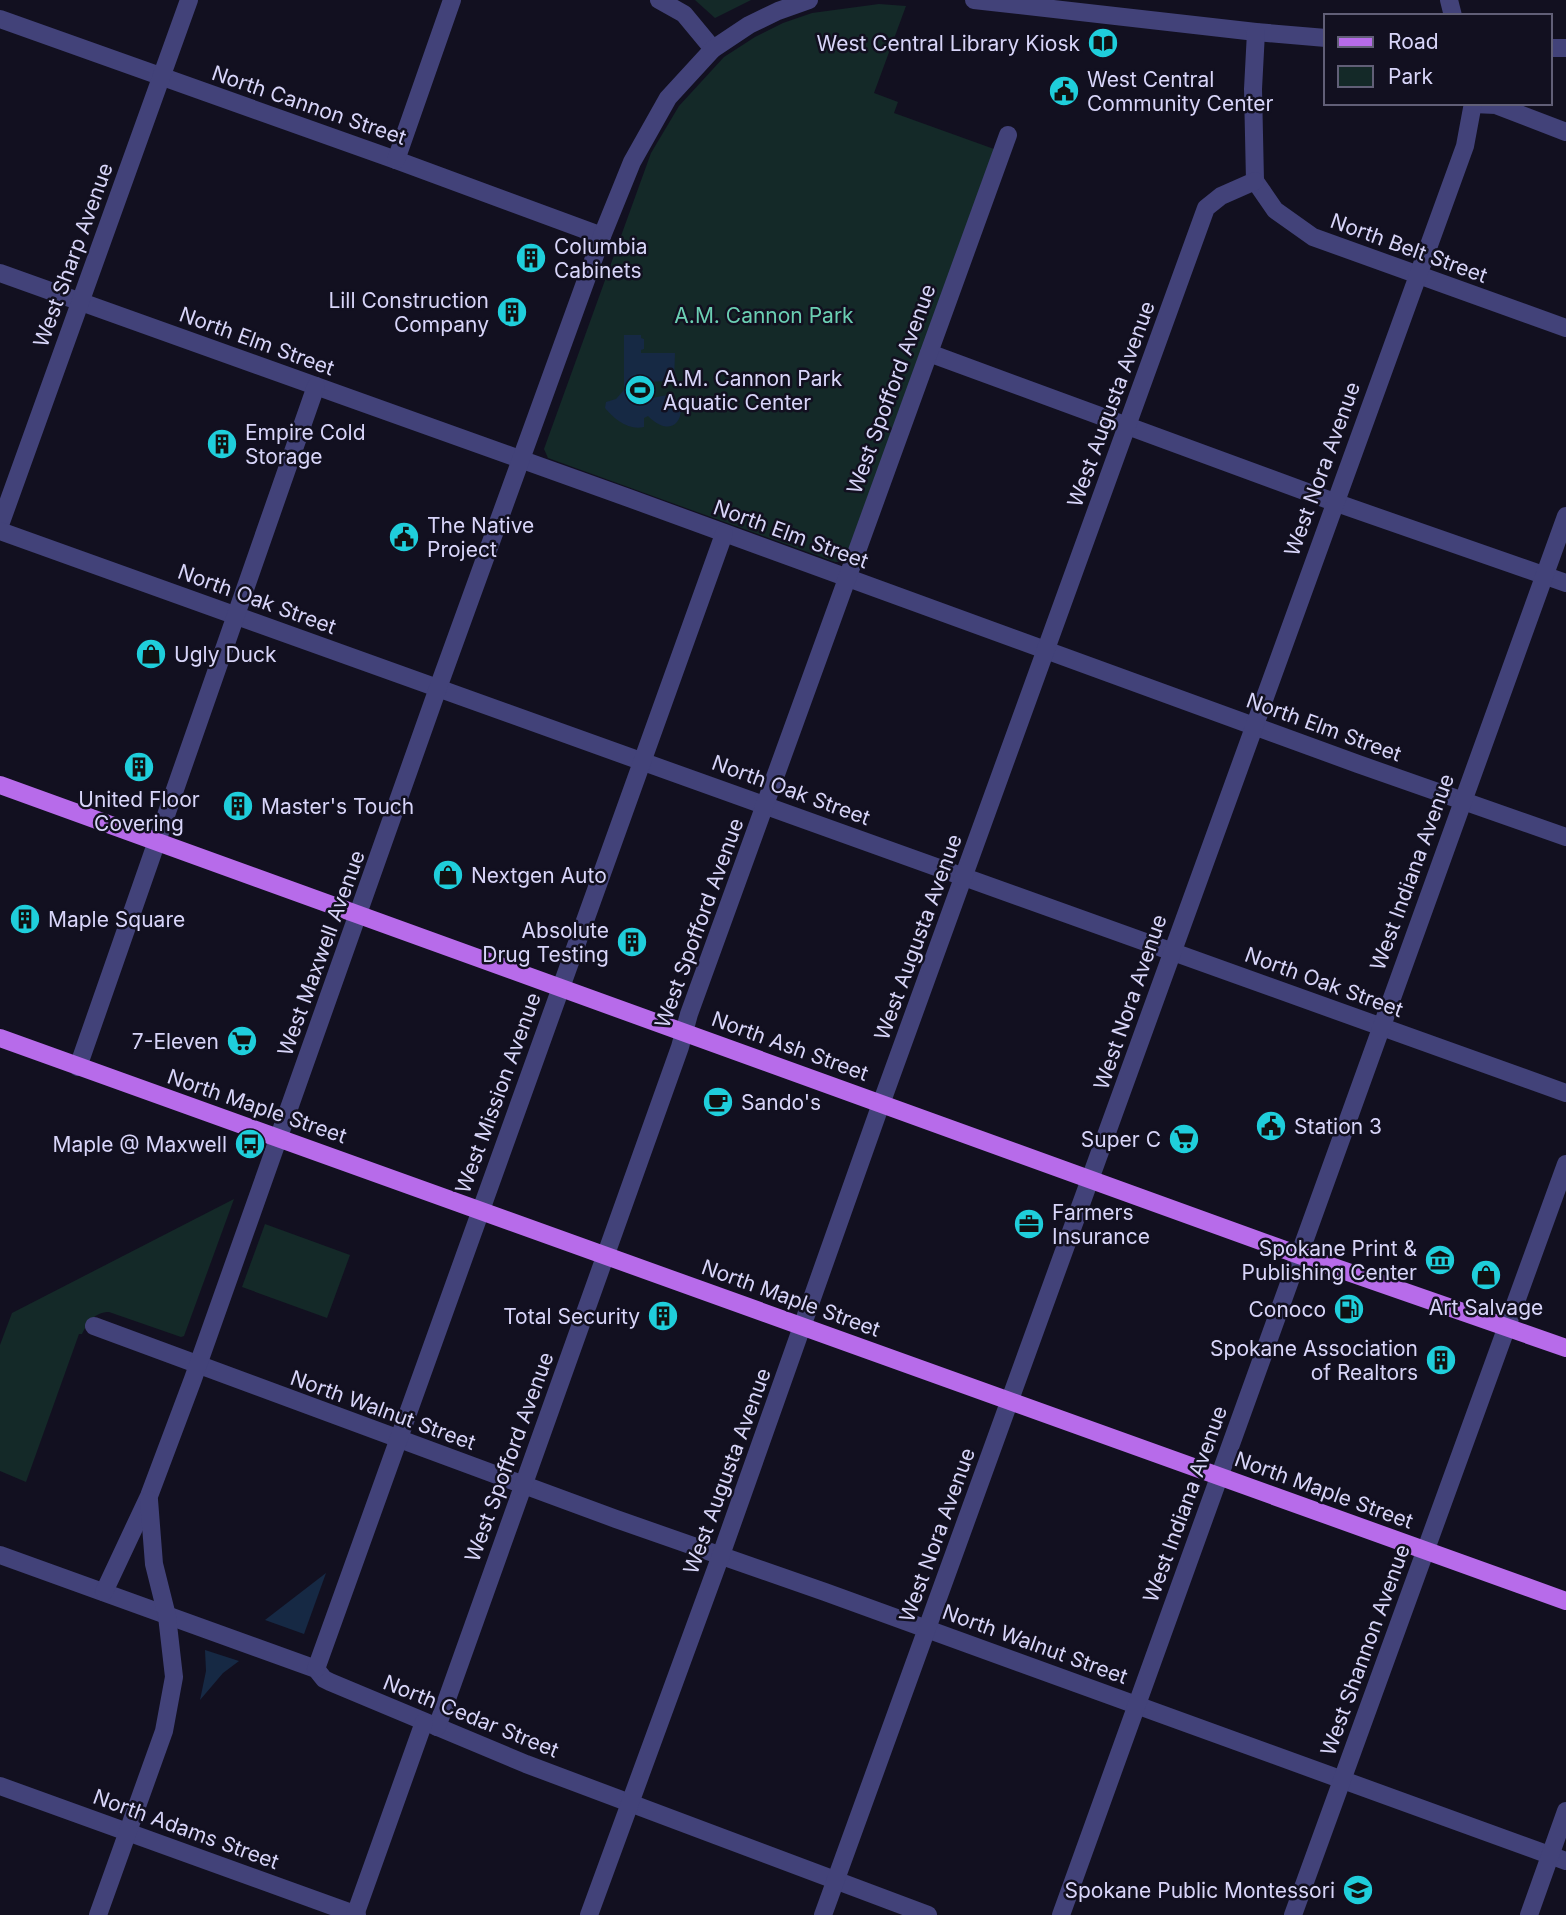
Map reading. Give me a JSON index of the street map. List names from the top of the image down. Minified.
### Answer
{"streets":{"main road":["North Ash Street","North Maple Street"],"street":["North Cannon Street","North Belt Street","West Sharp Avenue","North Elm Street","West Spofford Avenue","West Augusta Avenue","West Nora Avenue","North Oak Street","West Indiana Avenue","West Maxwell Avenue","West Mission Avenue","North Walnut Street","West Shannon Avenue","North Cedar Street","North Adams Street"]},"crossings":[["North Cannon Street","West Sharp Avenue"],["North Cannon Street","West Maxwell Avenue"],["North Belt Street","West Augusta Avenue"],["North Belt Street","West Nora Avenue"],["West Sharp Avenue","North Elm Street"],["North Elm Street","West Spofford Avenue"],["North Elm Street","West Augusta Avenue"],["North Elm Street","West Nora Avenue"],["North Elm Street","West Indiana Avenue"],["North Elm Street","West Maxwell Avenue"],["North Elm Street","West Mission Avenue"],["West Spofford Avenue","North Oak Street"],["West Spofford Avenue","North Ash Street"],["West Spofford Avenue","North Maple Street"],["West Spofford Avenue","North Walnut Street"],["West Spofford Avenue","North Cedar Street"],["West Spofford Avenue","North Adams Street"],["West Augusta Avenue","North Oak Street"],["West Augusta Avenue","North Ash Street"],["West Augusta Avenue","North Maple Street"],["West Augusta Avenue","North Walnut Street"],["West Augusta Avenue","North Cedar Street"],["West Nora Avenue","North Oak Street"],["West Nora Avenue","North Ash Street"],["West Nora Avenue","North Maple Street"],["West Nora Avenue","North Walnut Street"],["West Nora Avenue","North Cedar Street"],["North Oak Street","West Indiana Avenue"],["North Oak Street","West Maxwell Avenue"],["North Oak Street","West Mission Avenue"],["West Indiana Avenue","North Ash Street"],["West Indiana Avenue","North Maple Street"],["West Indiana Avenue","North Walnut Street"],["West Maxwell Avenue","North Ash Street"],["West Maxwell Avenue","North Maple Street"],["West Maxwell Avenue","North Walnut Street"],["West Maxwell Avenue","North Cedar Street"],["West Maxwell Avenue","North Adams Street"],["North Ash Street","West Mission Avenue"],["North Ash Street","West Shannon Avenue"],["West Mission Avenue","North Maple Street"],["West Mission Avenue","North Walnut Street"],["West Mission Avenue","North Cedar Street"],["North Maple Street","West Shannon Avenue"],["North Walnut Street","West Shannon Avenue"]],"parks":["A.M. Cannon Park"],"places":{"library":["West Central Library Kiosk"],"public building":["West Central Community Center","The Native Project","Station 3"],"building":["Columbia Cabinets","Lill Construction Company","Empire Cold Storage","United Floor Covering","Master's Touch","Maple Square","Absolute Drug Testing","Total Security","Spokane Association of Realtors"],"sports":["A.M. Cannon Park Aquatic Center"],"shop":["Ugly Duck","Nextgen Auto","Art Salvage"],"supermarket":["7-Eleven","Super C"],"cafe":["Sando's"],"bus stop":["Maple @ Maxwell"],"office":["Farmers Insurance"],"museum":["Spokane Print & Publishing Center"],"fuel station":["Conoco"],"school or university":["Spokane Public Montessori"]},"legend":["Road","Park"]}
